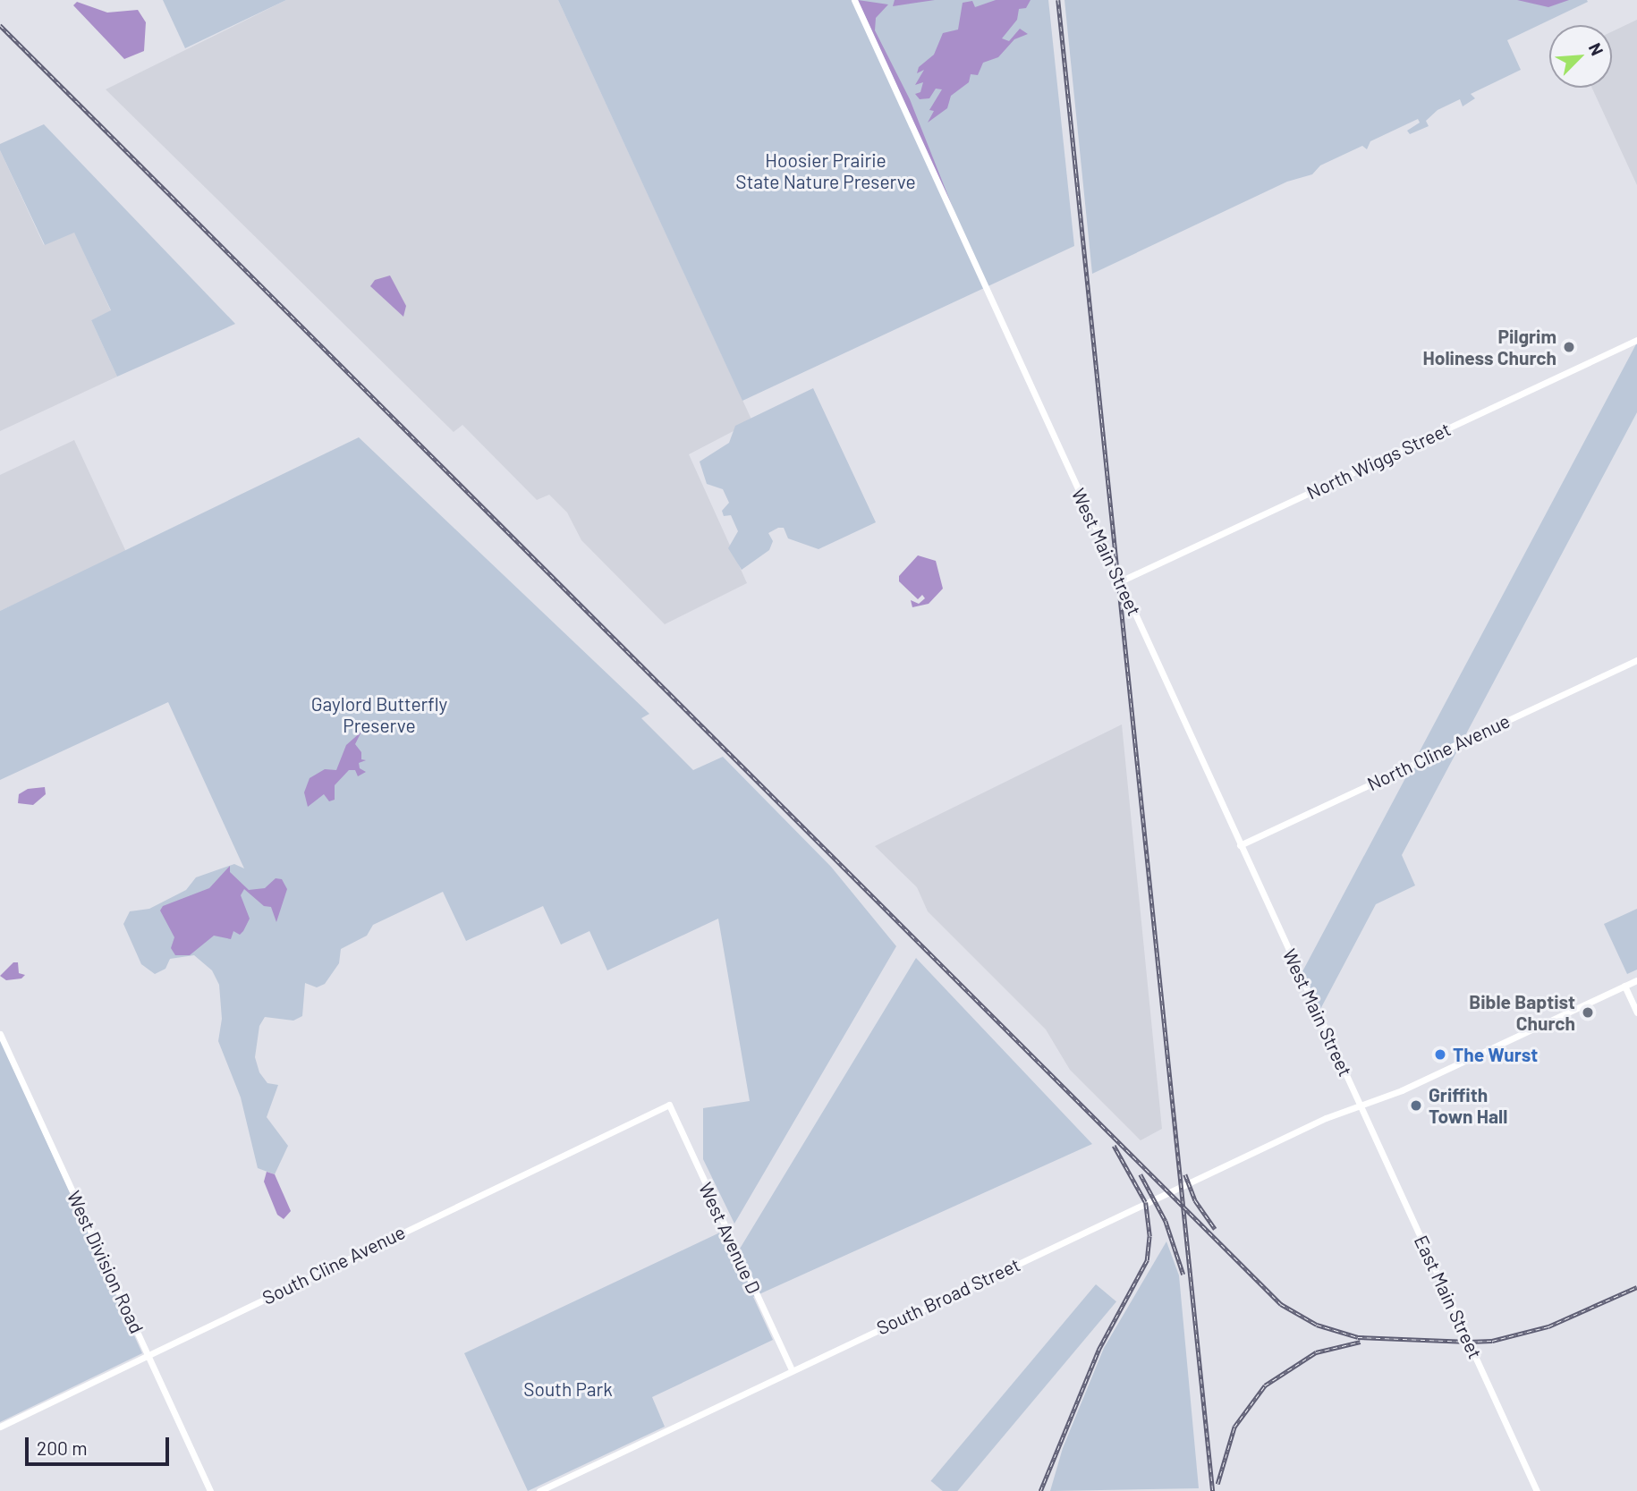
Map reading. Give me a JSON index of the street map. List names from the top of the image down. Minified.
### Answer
{"streets":{"street":["North Wiggs Street","West Main Street","North Cline Avenue","West Avenue D","West Division Road","South Cline Avenue","South Broad Street","East Main Street"]},"crossings":[["North Wiggs Street","West Main Street"],["West Main Street","North Cline Avenue"],["West Main Street","South Broad Street"],["West Main Street","East Main Street"],["West Avenue D","South Cline Avenue"],["West Avenue D","South Broad Street"],["West Division Road","South Cline Avenue"],["South Broad Street","East Main Street"]],"parks":["Hoosier Prairie State Nature Preserve","Gaylord Butterfly Preserve","South Park"],"places":["Pilgrim Holiness Church","Bible Baptist Church","The Wurst","Griffith Town Hall"],"scale_bar":"200 m","north":"top right"}
